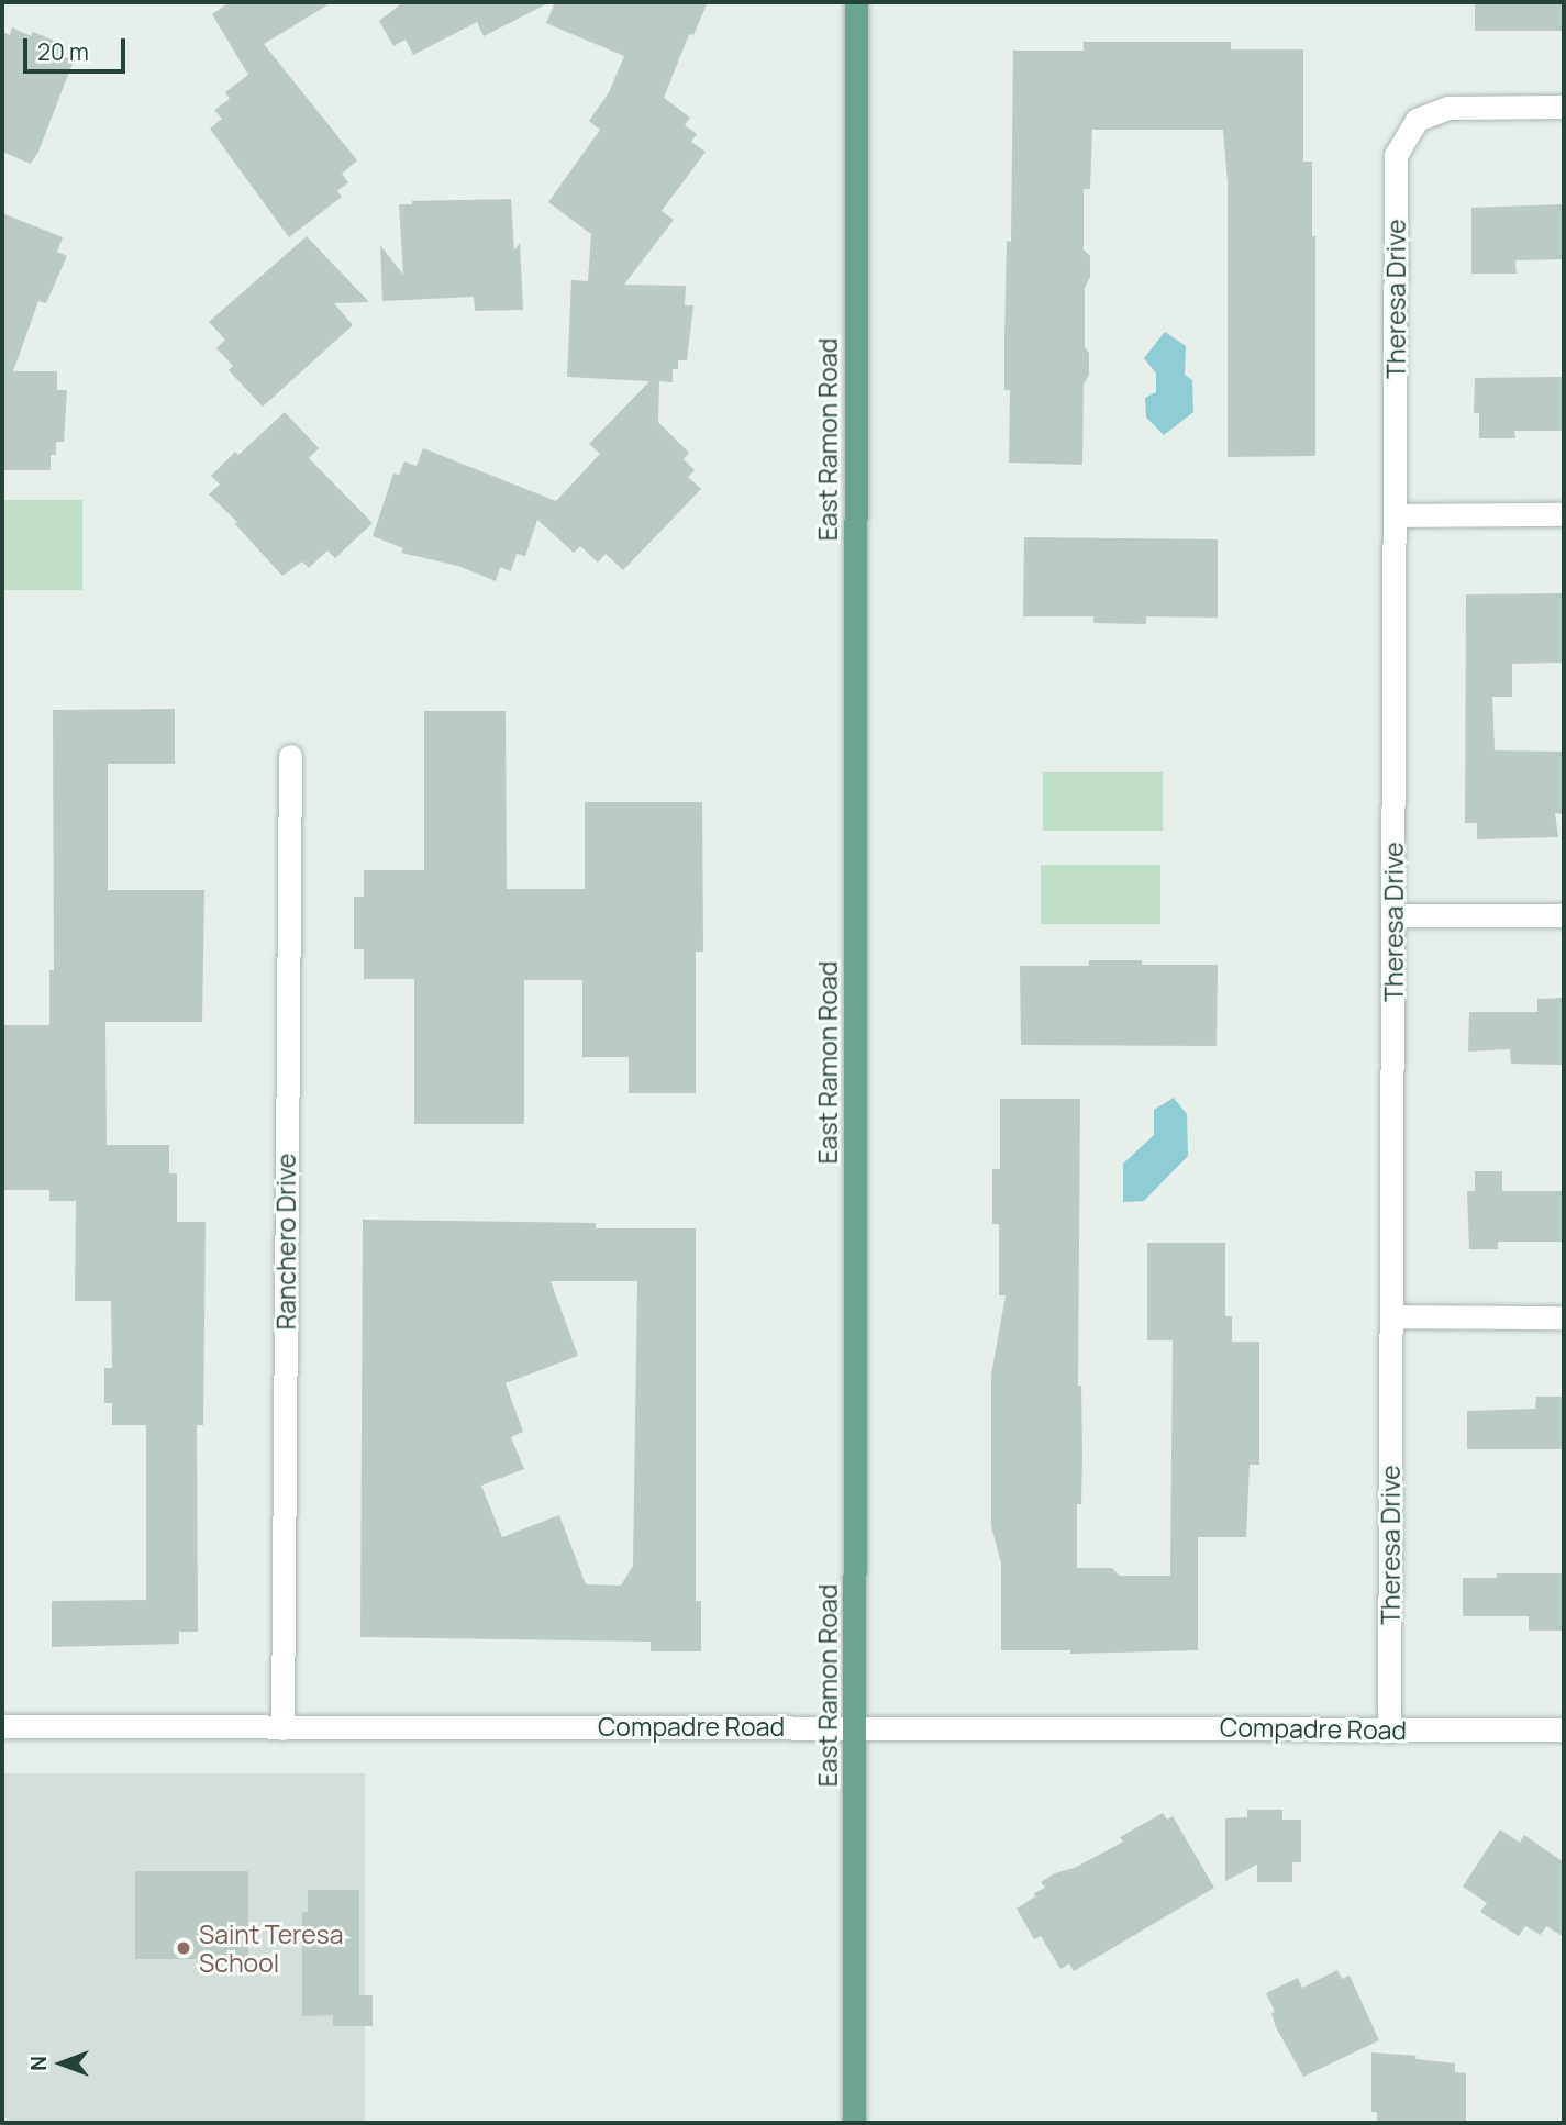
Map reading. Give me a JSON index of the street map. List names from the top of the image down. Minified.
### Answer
{"streets":{"main road":["East Ramon Road"],"street":["Theresa Drive","Ranchero Drive","Compadre Road"]},"crossings":[["Theresa Drive","Compadre Road"],["East Ramon Road","Compadre Road"],["Ranchero Drive","Compadre Road"]],"places":["Saint Teresa School"],"scale_bar":"20 m","north":"left"}
